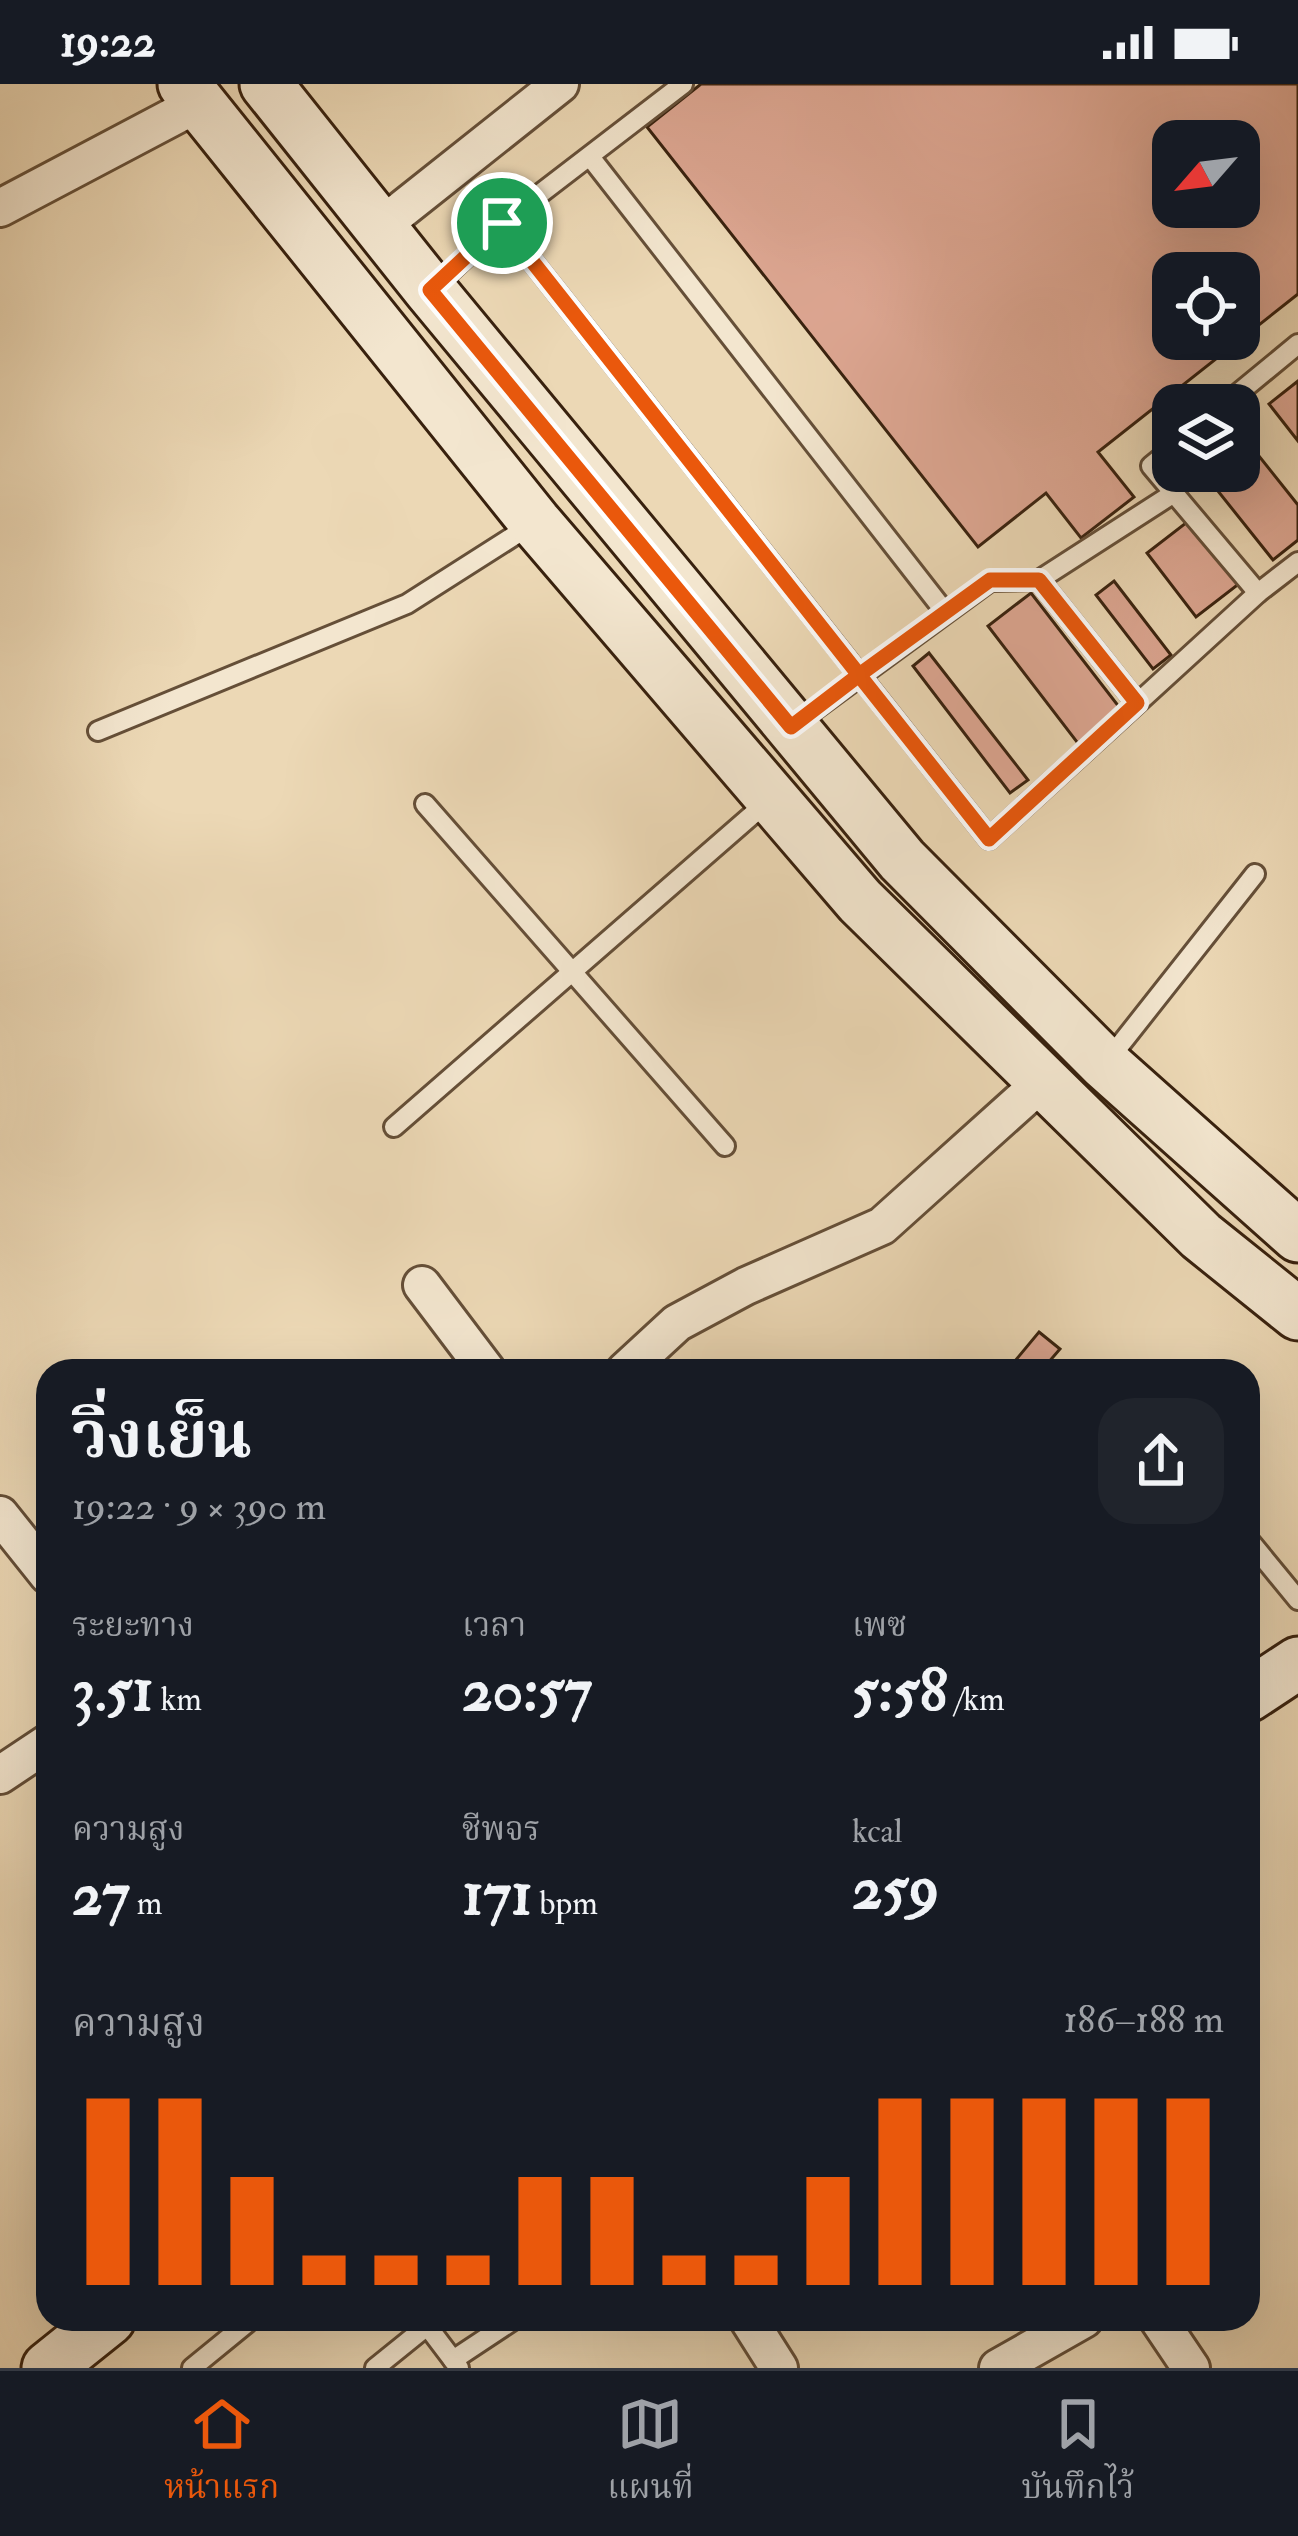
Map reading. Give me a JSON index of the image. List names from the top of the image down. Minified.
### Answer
{"north":"bottom left","page":{"status":"19:22","heading":["วิ่งเย็น","19:22 · 9 × 390 m"],"stats":[["ระยะทาง","3.51 km"],["เวลา","20:57"],["เพซ","5:58 /km"],["ความสูง","27 m"],["ชีพจร","171 bpm"],["kcal","259"]],"chart":["ความสูง","186–188 m"],"tabs":["หน้าแรก","แผนที่","บันทึกไว้"]}}
